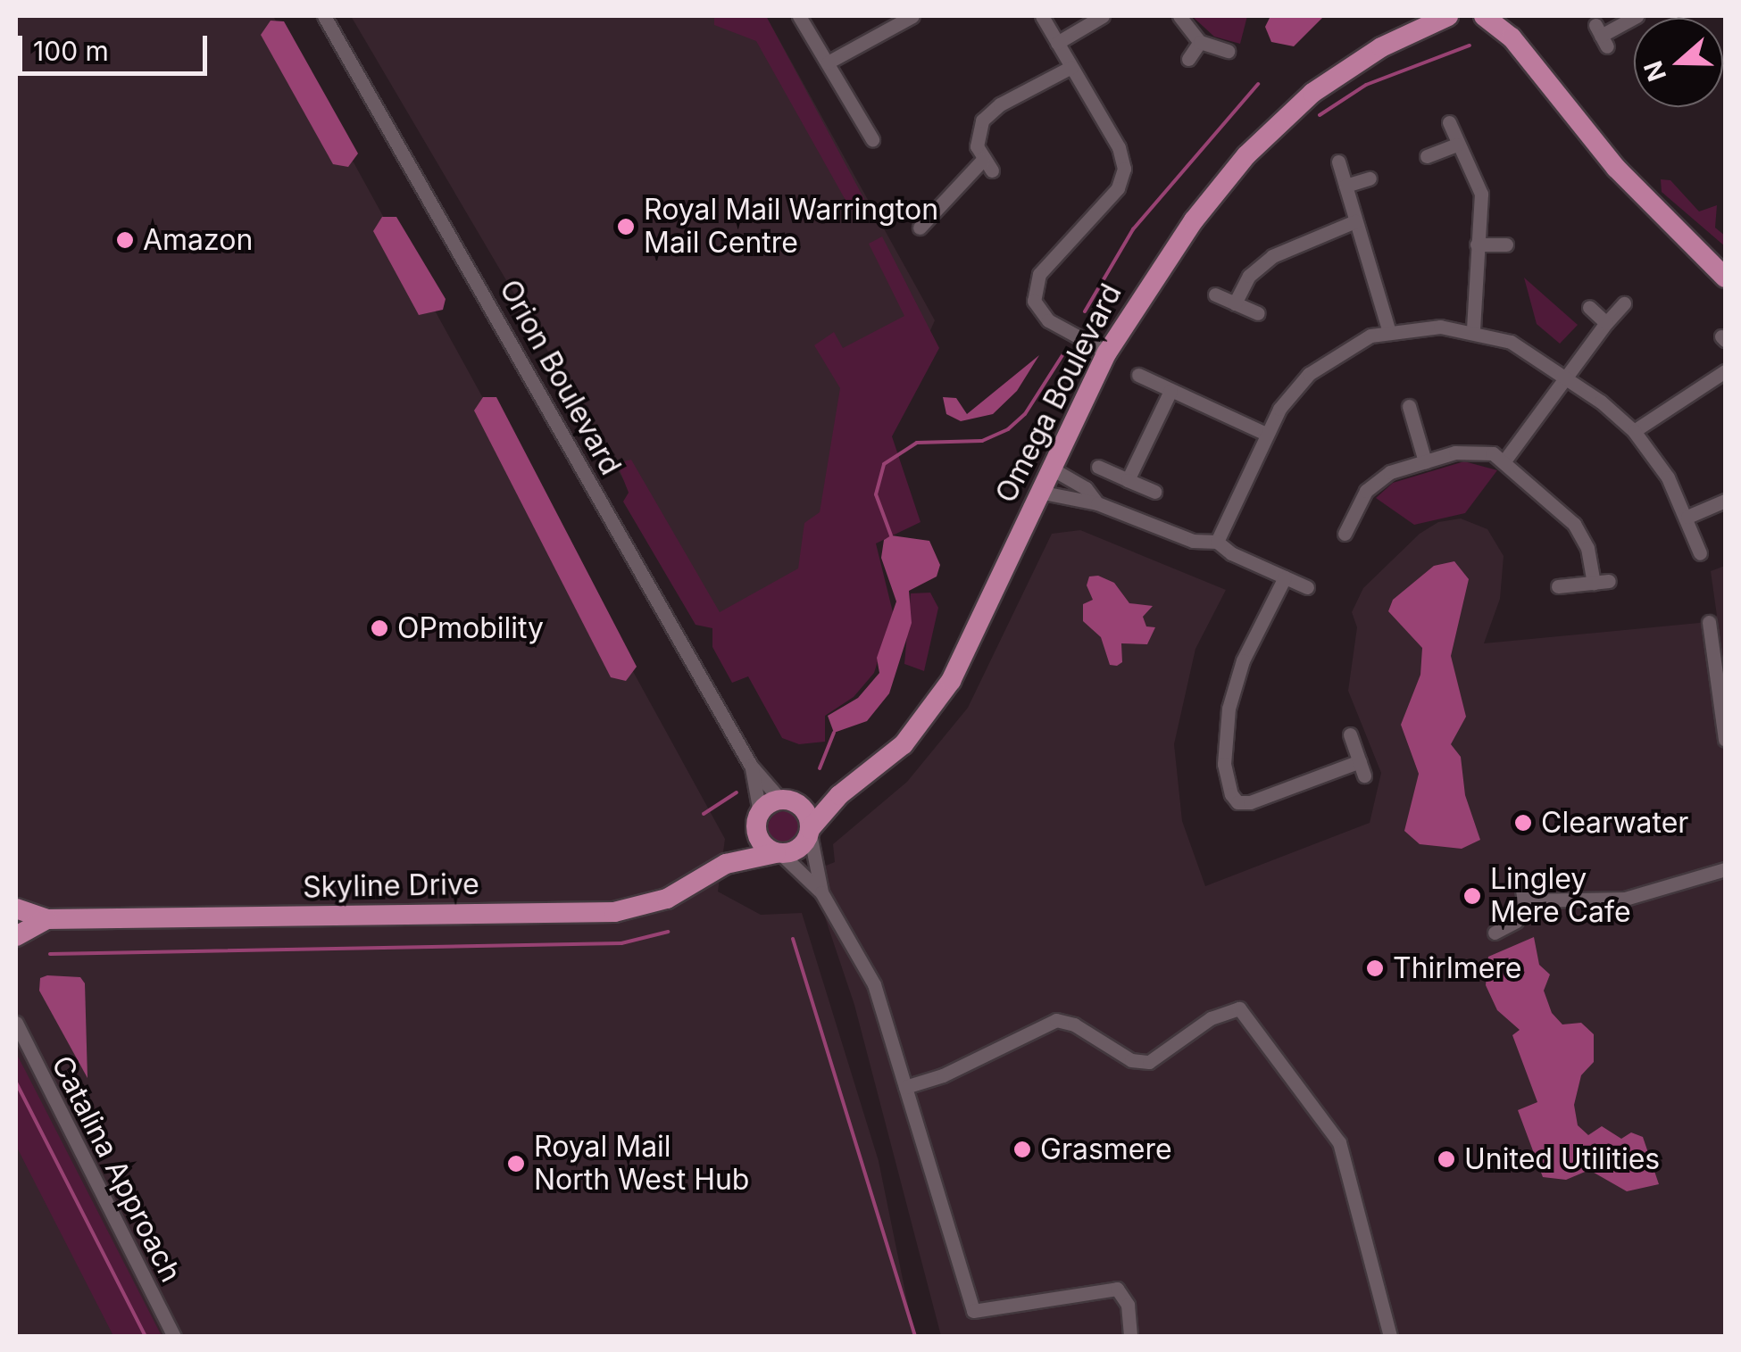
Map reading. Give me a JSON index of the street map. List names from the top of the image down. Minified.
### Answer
{"streets":{"main road":["Omega Boulevard","Skyline Drive"],"street":["Orion Boulevard","Catalina Approach"]},"crossings":[["Orion Boulevard","Omega Boulevard"],["Orion Boulevard","Skyline Drive"],["Omega Boulevard","Skyline Drive"]],"places":["Royal Mail Warrington Mail Centre","Amazon","OPmobility","Clearwater","Lingley Mere Cafe","Thirlmere","Grasmere","United Utilities","Royal Mail North West Hub"],"scale_bar":"100 m","north":"left"}
